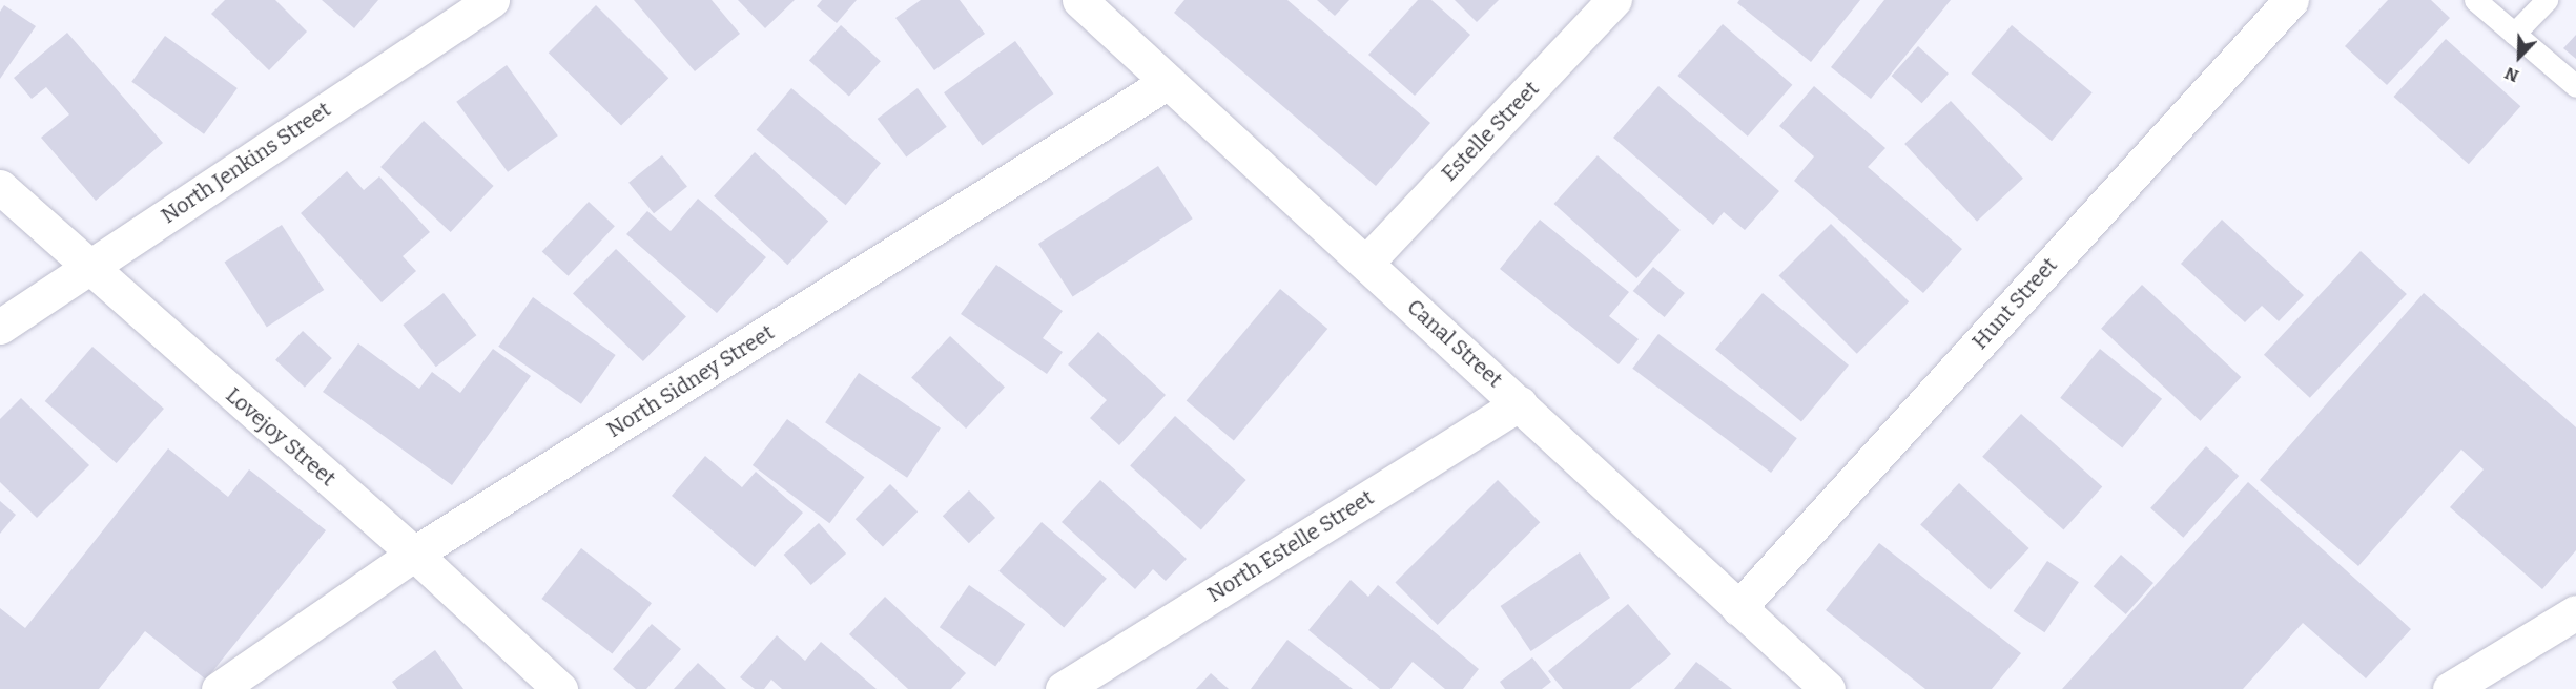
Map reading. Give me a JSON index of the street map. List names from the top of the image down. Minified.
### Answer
{"streets":{"street":["Estelle Street","North Jenkins Street","Hunt Street","Canal Street","North Sidney Street","Lovejoy Street","North Estelle Street"]},"crossings":[["Estelle Street","Canal Street"],["North Jenkins Street","Lovejoy Street"],["Hunt Street","Canal Street"],["Canal Street","North Sidney Street"],["Canal Street","North Estelle Street"],["North Sidney Street","Lovejoy Street"]],"north":"bottom left"}
